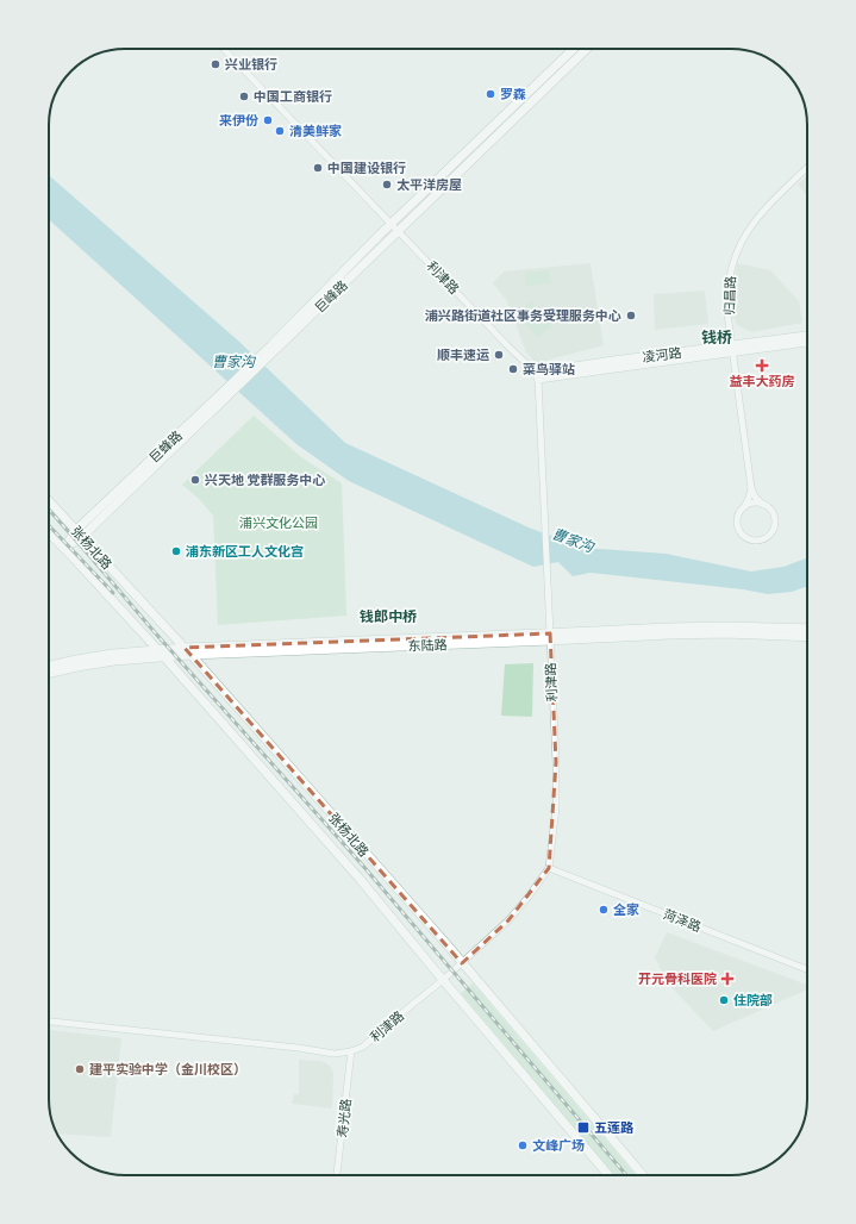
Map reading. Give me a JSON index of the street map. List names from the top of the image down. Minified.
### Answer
{"streets":{"main road":["巨峰路","凌河路","张杨北路","东陆路"],"street":["利津路","归昌路","菏泽路","寿光路"]},"crossings":[["利津路","巨峰路"],["利津路","凌河路"],["利津路","张杨北路"],["利津路","东陆路"],["利津路","菏泽路"],["利津路","寿光路"],["归昌路","凌河路"],["巨峰路","张杨北路"],["张杨北路","东陆路"]],"districts":["钱桥","钱郎中桥"],"water":["曹家沟"],"parks":["浦兴文化公园"],"places":{"other":["兴业银行","罗森","中国工商银行","来伊份","清美鲜家","中国建设银行","太平洋房屋","浦兴路街道社区事务受理服务中心","顺丰速运","菜鸟驿站","兴天地 党群服务中心","浦东新区工人文化宫","全家","住院部","建平实验中学（金川校区）","文峰广场"],"health":["益丰大药房","开元骨科医院"],"transit":["五莲路"]}}
